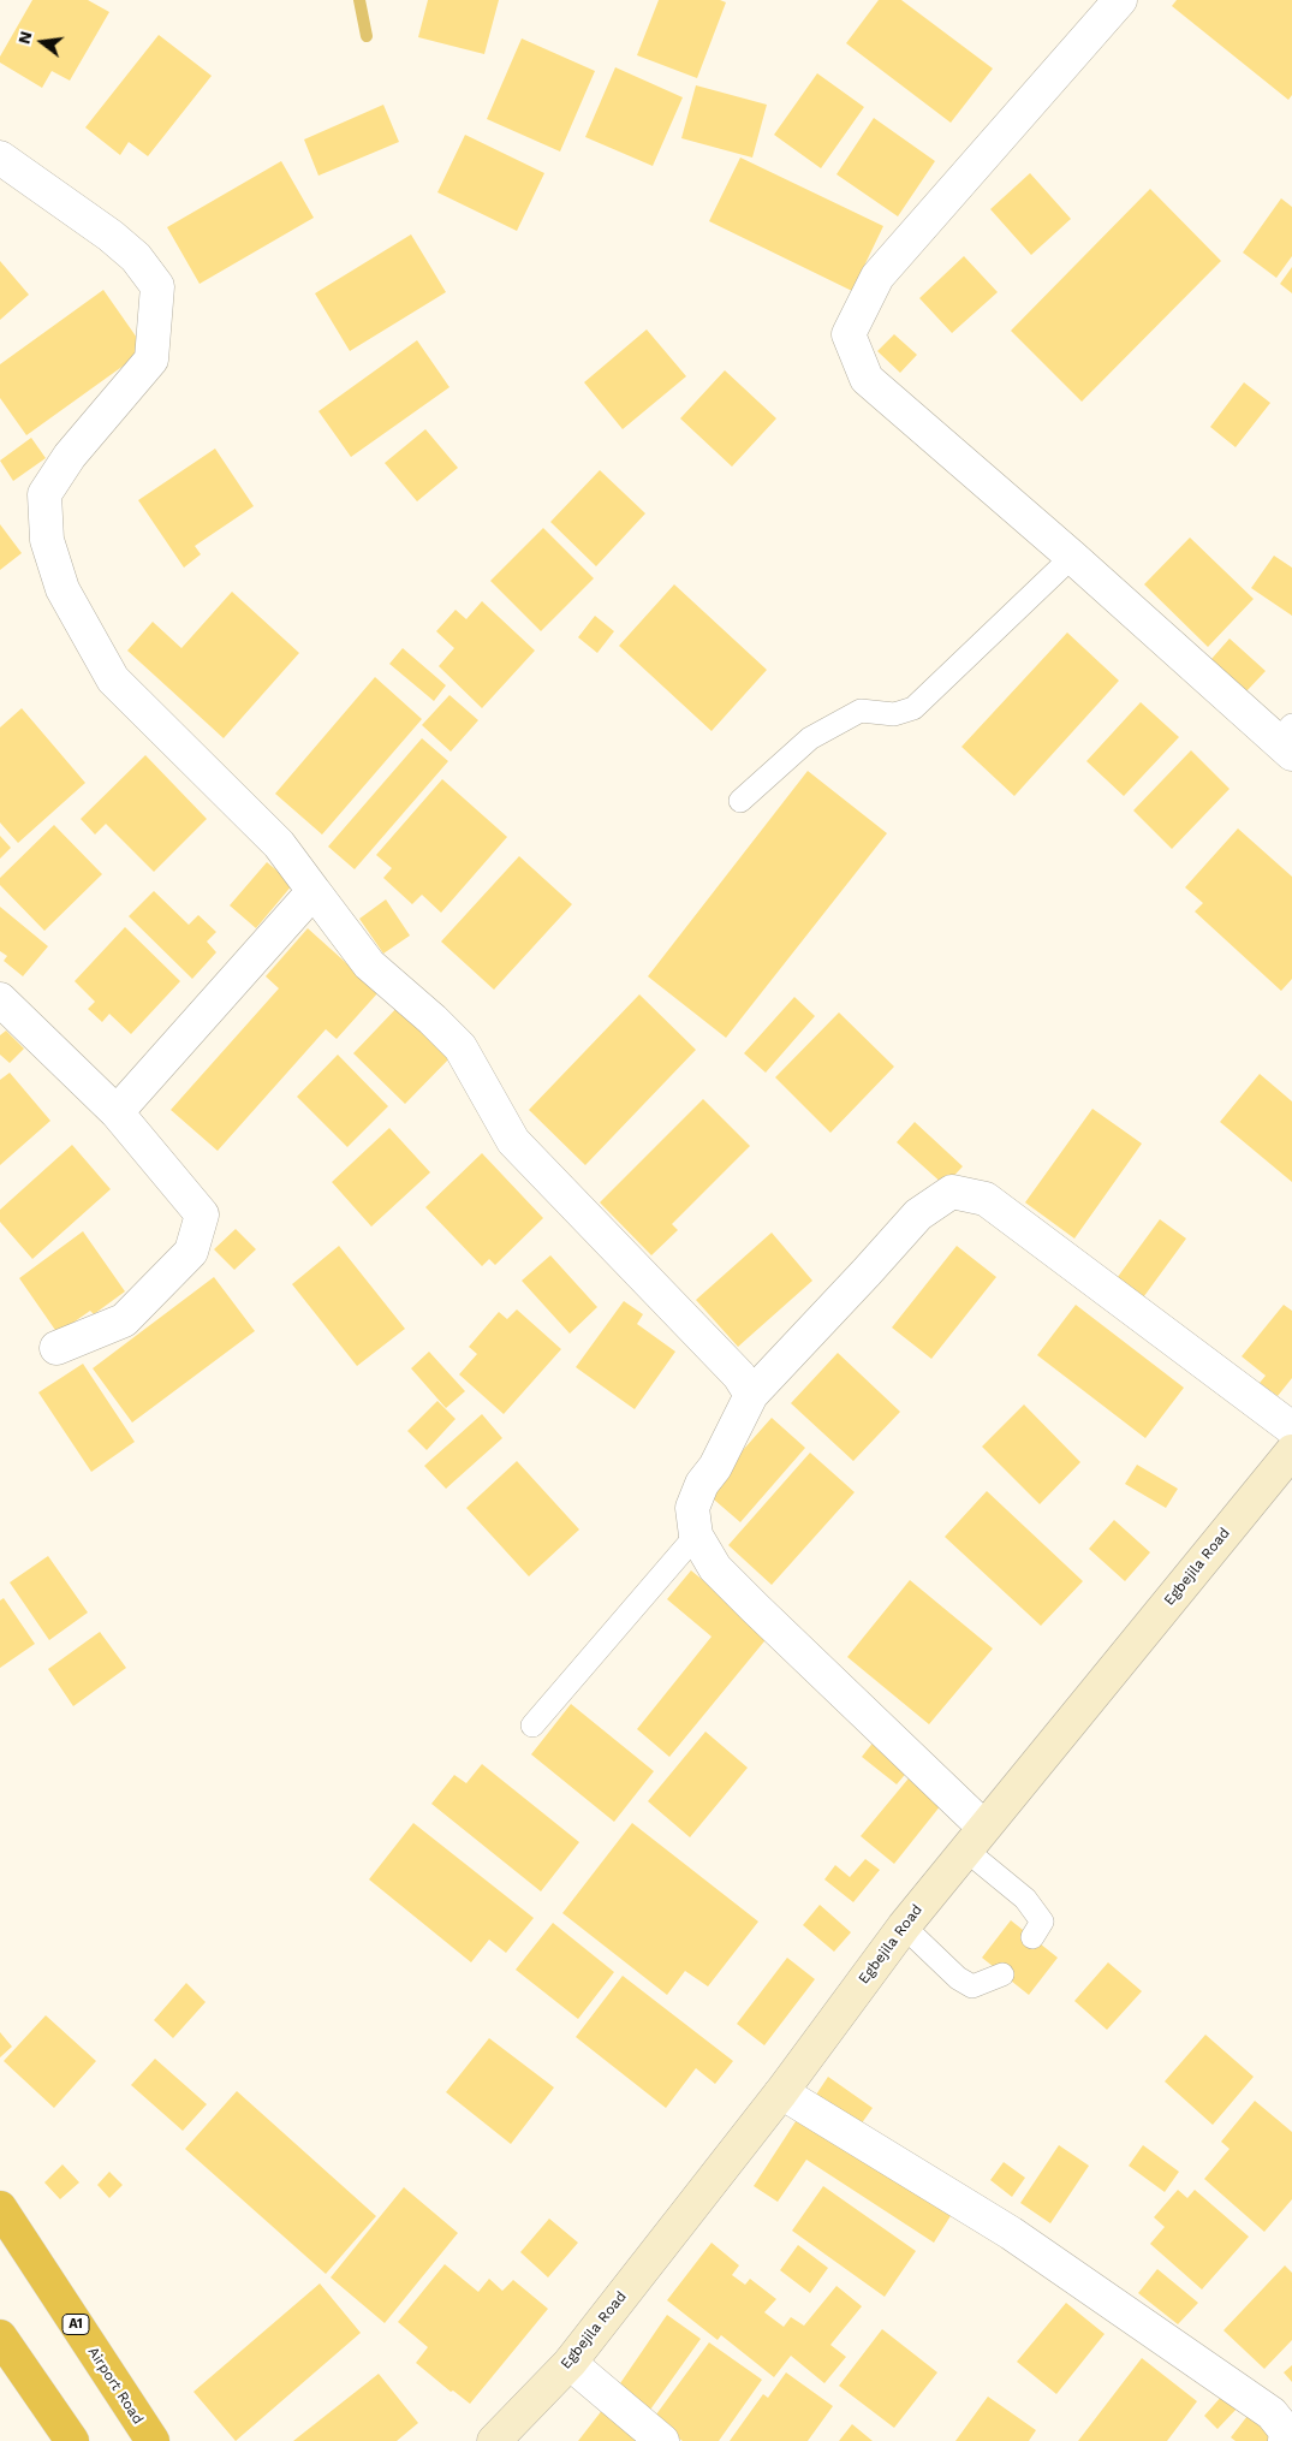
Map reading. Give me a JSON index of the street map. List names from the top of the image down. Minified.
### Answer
{"streets":{"highway":["A1","Airport Road"],"street":["Egbejila Road"]},"north":"left"}
